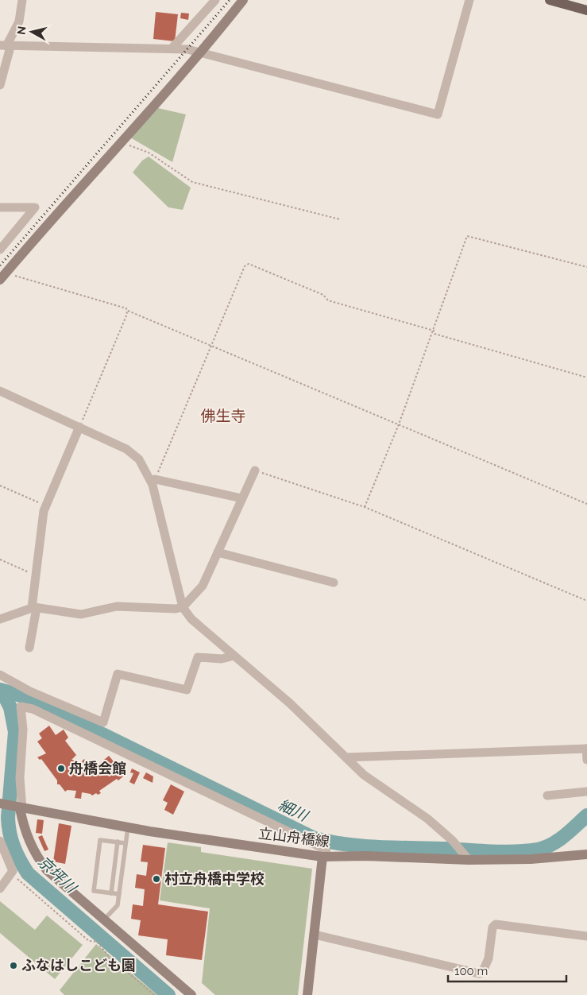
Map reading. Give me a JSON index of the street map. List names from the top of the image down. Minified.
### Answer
{"streets":{"street":["立山舟橋線"]},"districts":["佛生寺"],"water":["細川","京坪川"],"places":["舟橋会館","村立舟橋中学校","ふなはしこども園"],"scale_bar":"100 m","north":"left"}
